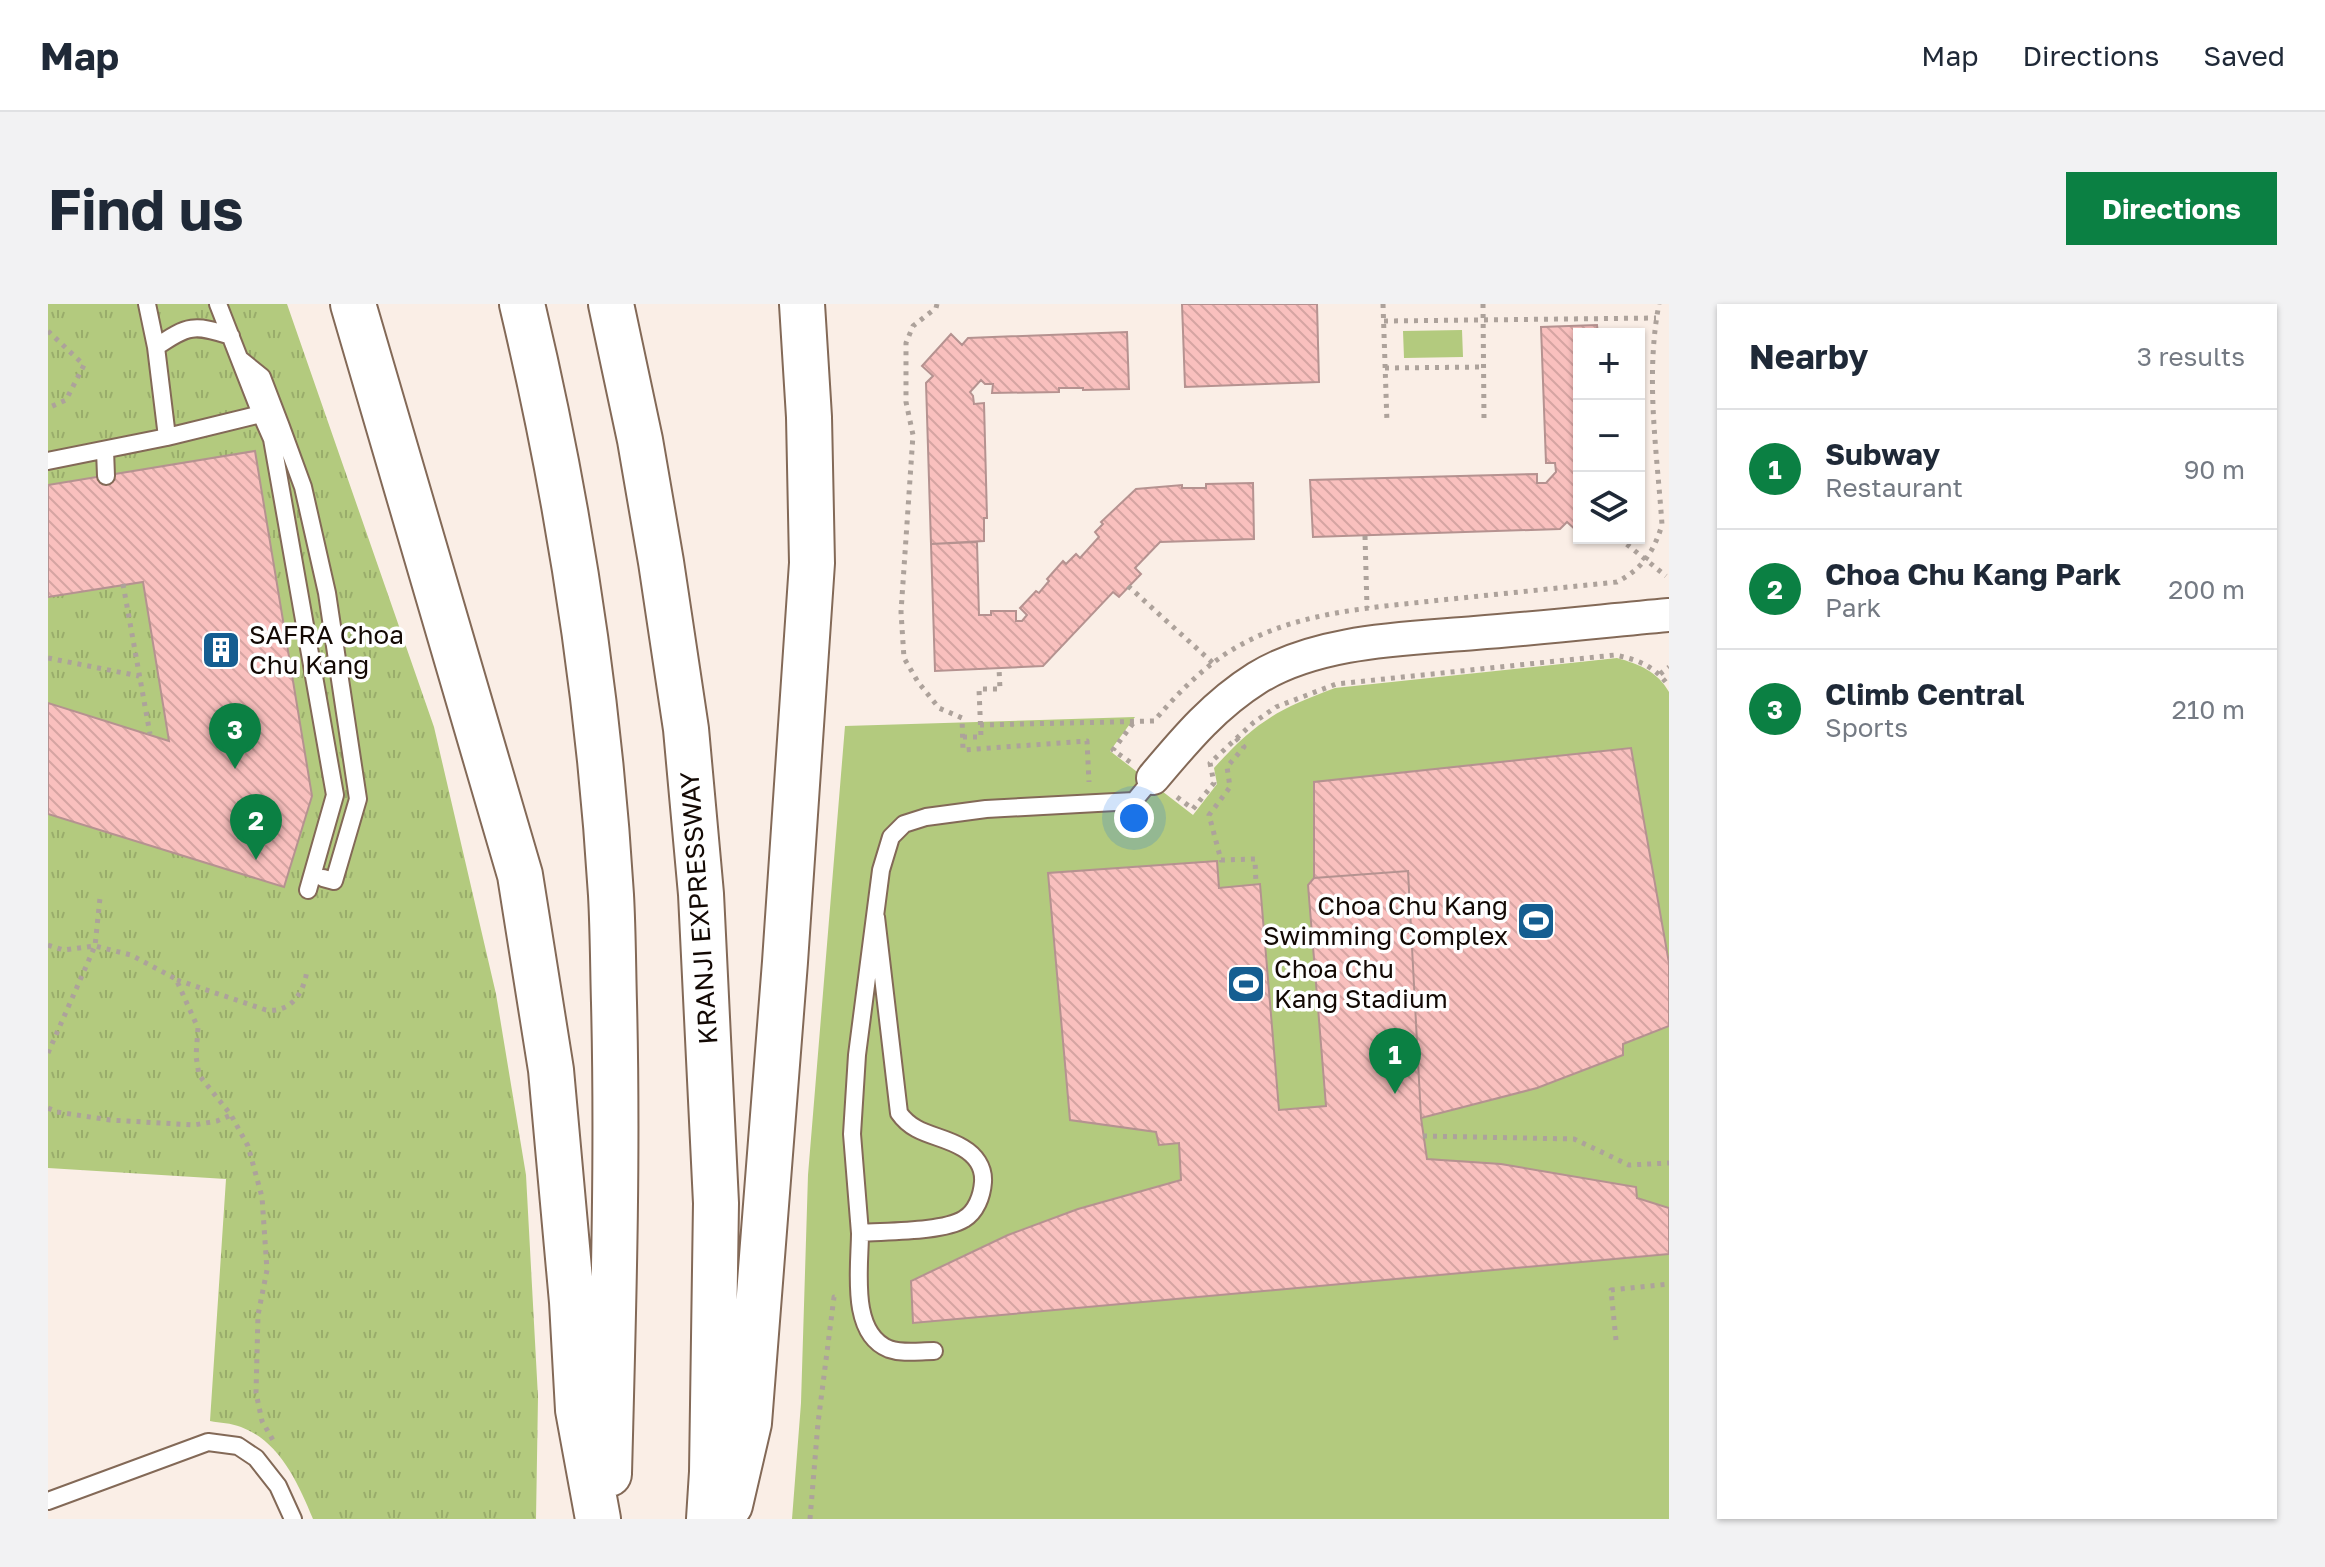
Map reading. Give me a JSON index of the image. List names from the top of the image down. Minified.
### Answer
{"streets":{"highway":["KRANJI EXPRESSWAY"]},"places":{"building":["SAFRA Choa Chu Kang"],"sports":["Choa Chu Kang Swimming Complex","Choa Chu Kang Stadium"]},"page":{"header":"Map","nav":["Map","Directions","Saved"],"buttons":"Directions","title":"Find us","heading":["Nearby","3 results"],"map_buttons":["+","−"],"list":[{"mark":"1","name":"Subway","note":"Restaurant","value":"90 m"},{"mark":"2","name":"Choa Chu Kang Park","note":"Park","value":"200 m"},{"mark":"3","name":"Climb Central","note":"Sports","value":"210 m"}],"pins":["3","2","1"]}}
